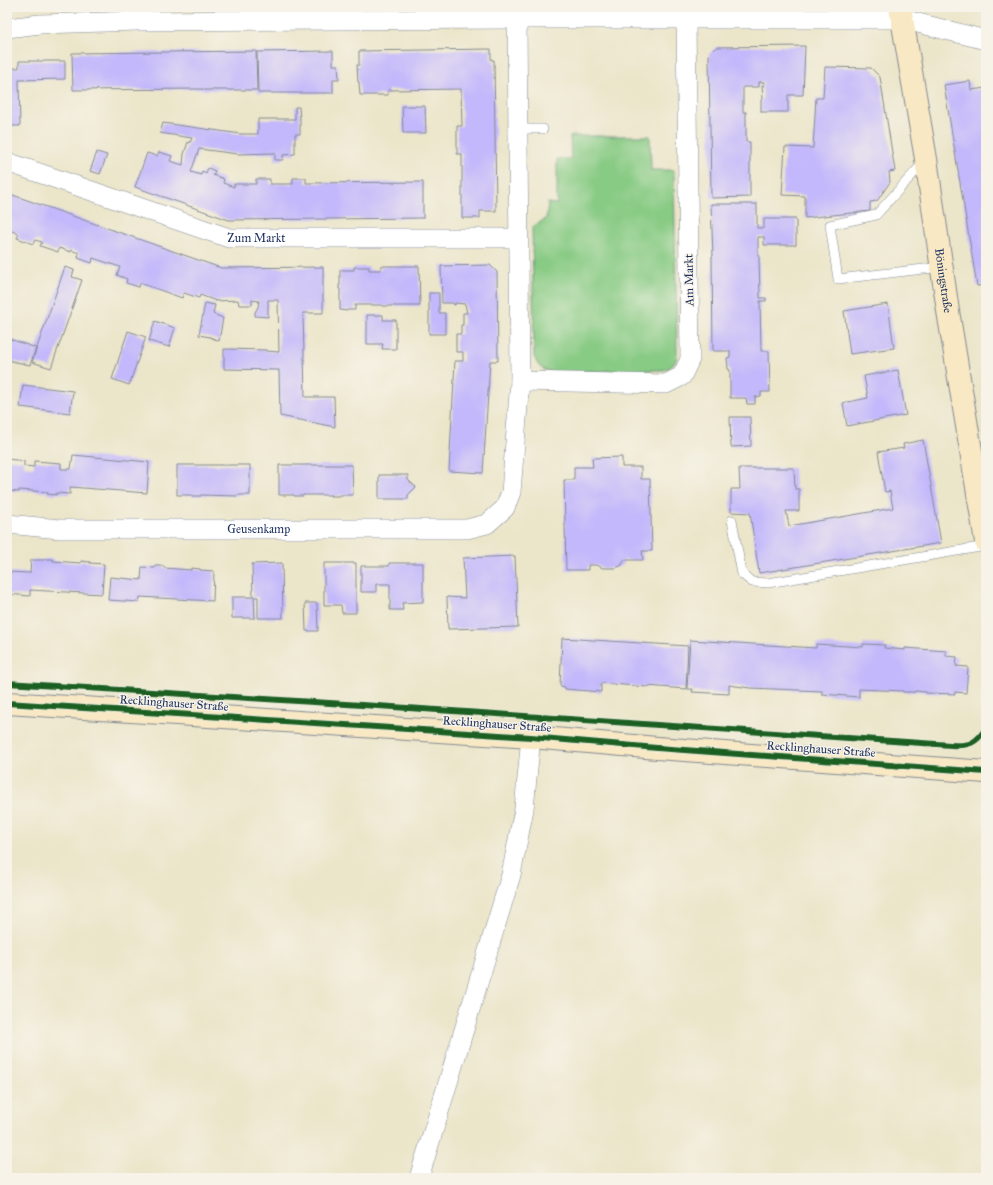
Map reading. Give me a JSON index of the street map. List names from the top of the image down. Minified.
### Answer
{"streets":{"main road":["Böningstraße","Recklinghauser Straße"],"street":["Zum Markt","Am Markt","Geusenkamp"]},"crossings":[["Am Markt","Geusenkamp"]]}
